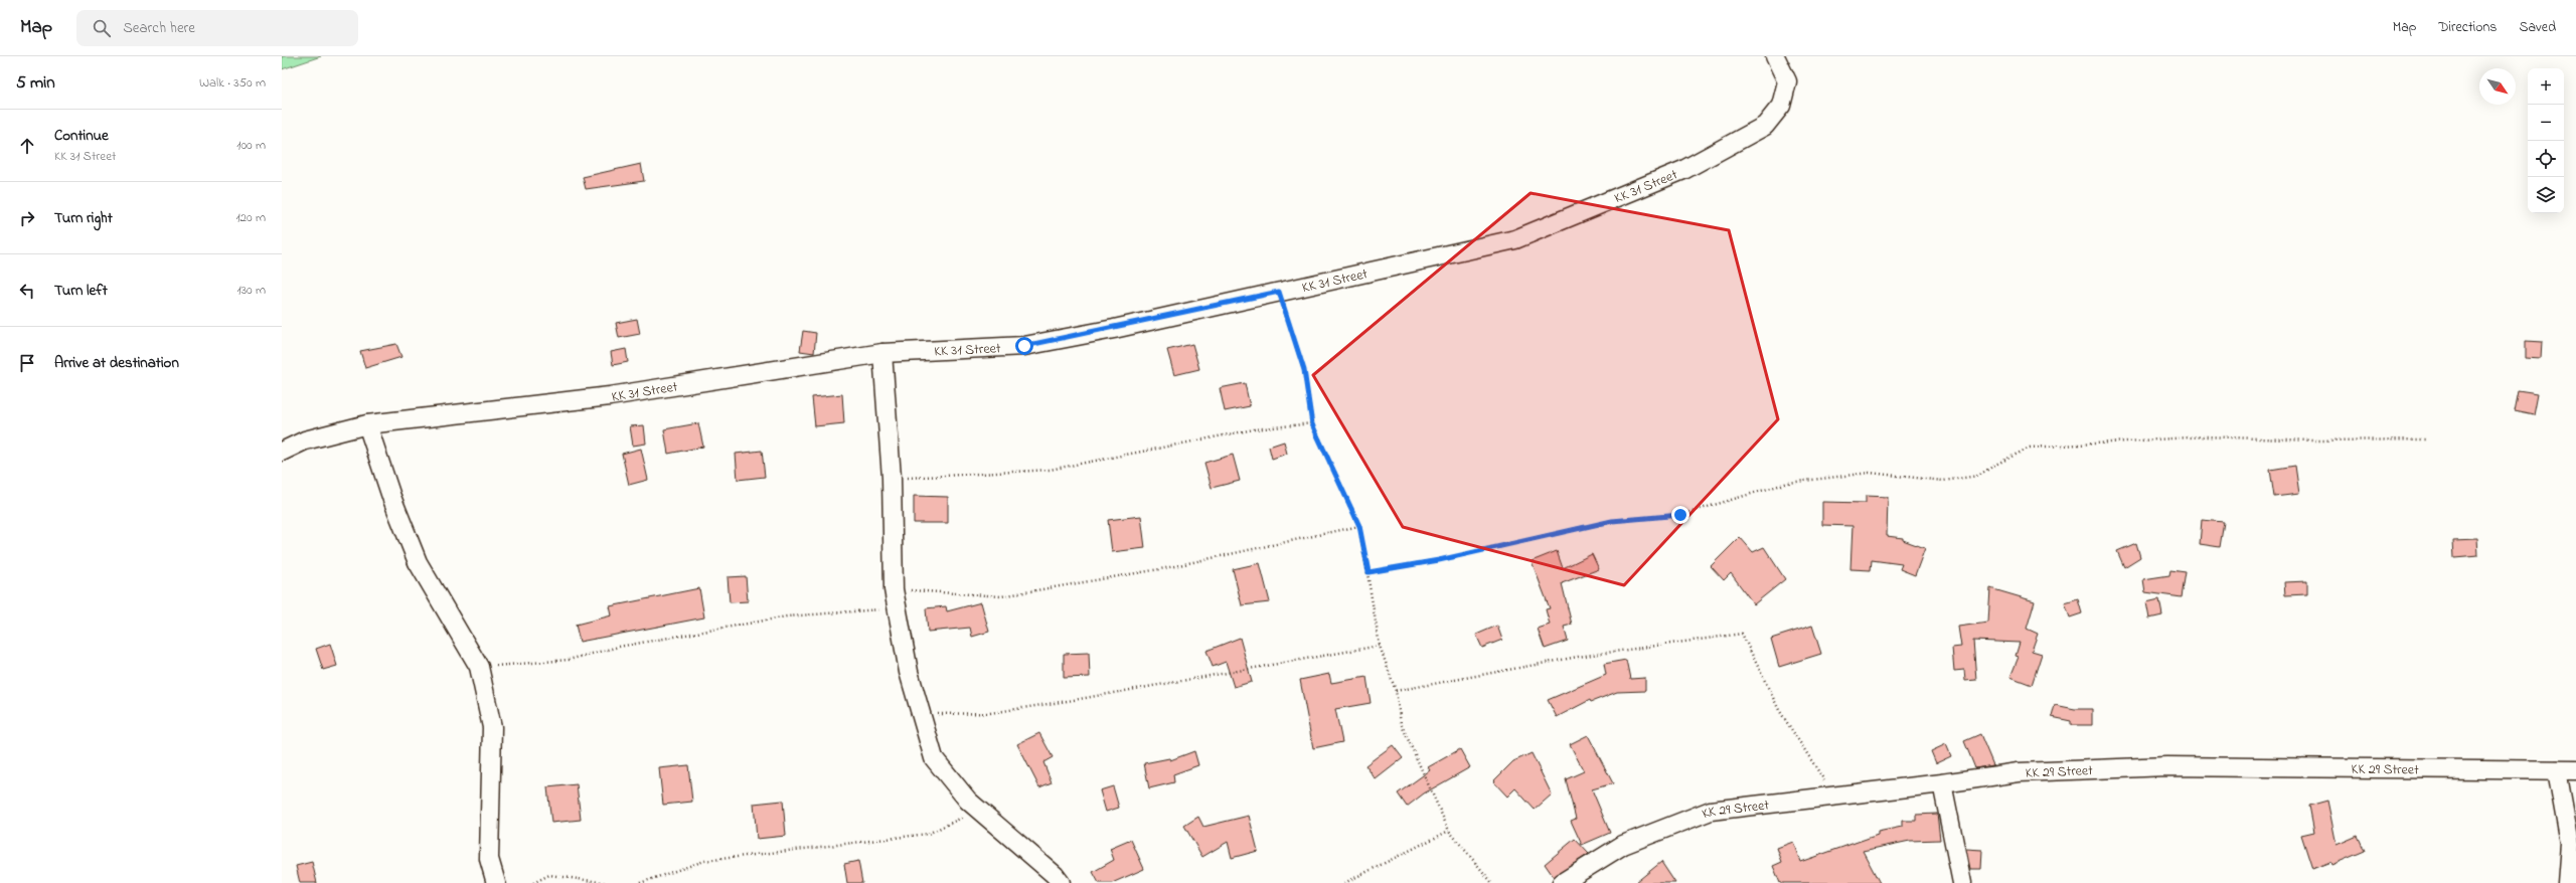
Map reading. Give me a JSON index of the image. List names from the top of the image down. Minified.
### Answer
{"streets":{"street":["KK 31 Street","KK 29 Street"]},"north":"bottom right","page":{"header":"Map","search":"Search here","nav":["Map","Directions","Saved"],"heading":["5 min","Walk · 350 m"],"map_buttons":["+","−"],"list":[["Continue","KK 31 Street","100 m"],["Turn right","120 m"],["Turn left","130 m"],"Arrive at destination"]}}
